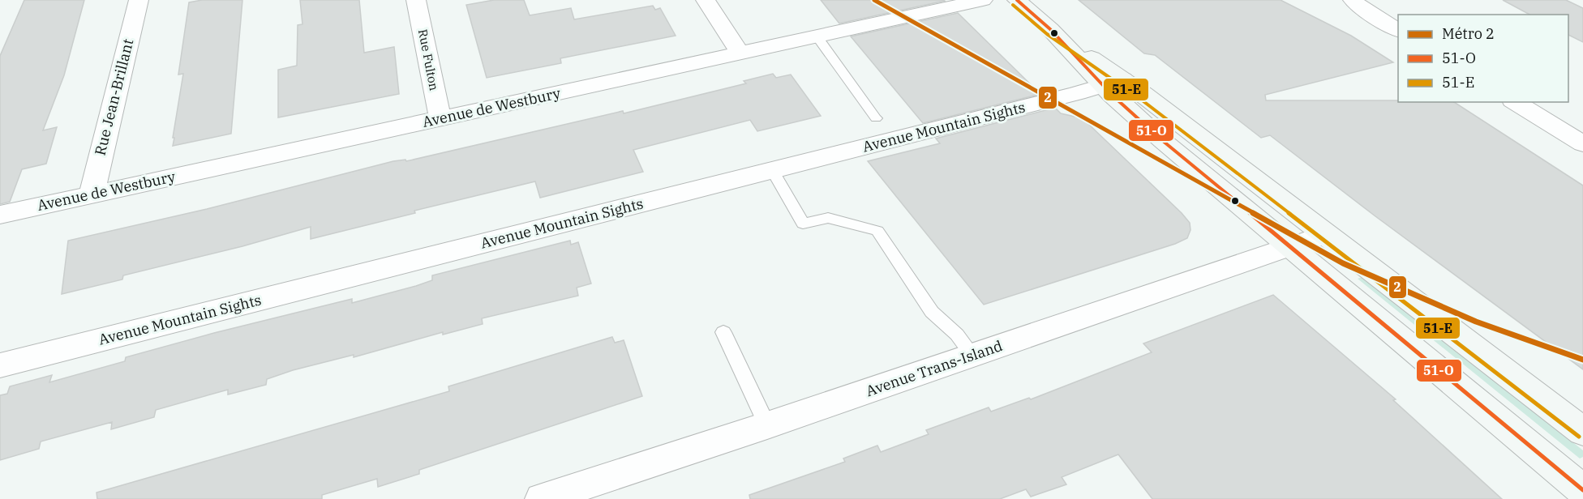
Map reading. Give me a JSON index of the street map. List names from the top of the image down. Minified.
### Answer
{"streets":{"street":["Rue Fulton","Rue Jean-Brillant","Avenue de Westbury","Avenue Mountain Sights","Avenue Trans-Island"]},"crossings":[["Rue Fulton","Avenue de Westbury"],["Rue Jean-Brillant","Avenue de Westbury"]],"lines":["metro line 2","transit line 51-O","transit line 51-E"],"legend":["Métro 2","51-O","51-E"]}
